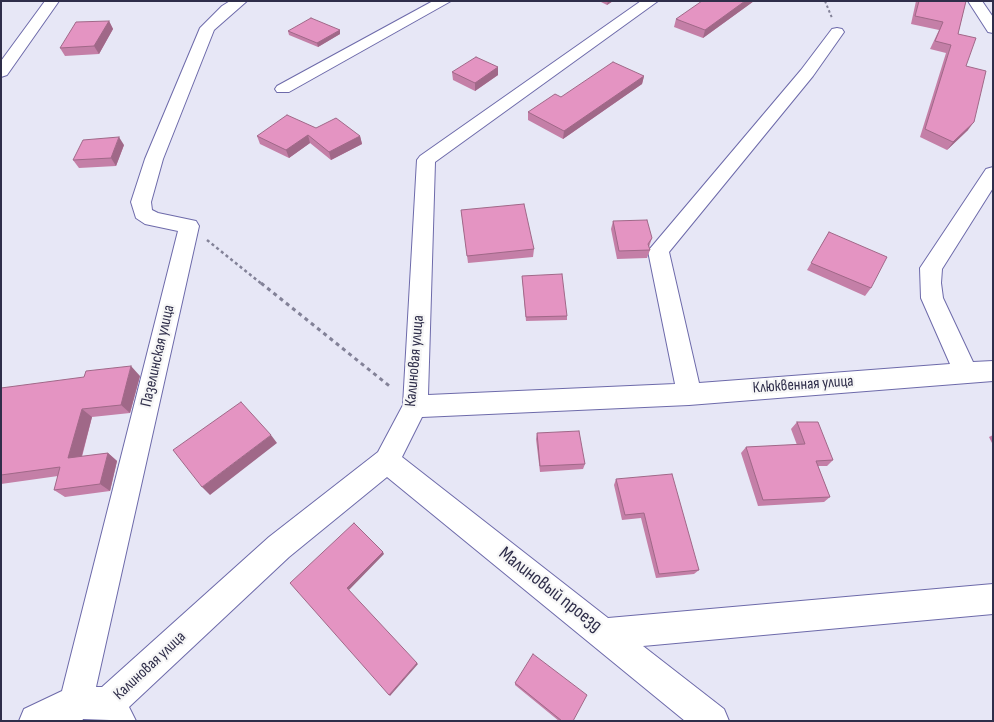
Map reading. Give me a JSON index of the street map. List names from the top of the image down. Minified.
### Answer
{"streets":{"street":["Пазелинская улица","Калиновая улица","Клюквенная улица","Малиновый проезд"]},"crossings":[["Пазелинская улица","Калиновая улица"],["Калиновая улица","Клюквенная улица"],["Калиновая улица","Малиновый проезд"]]}
